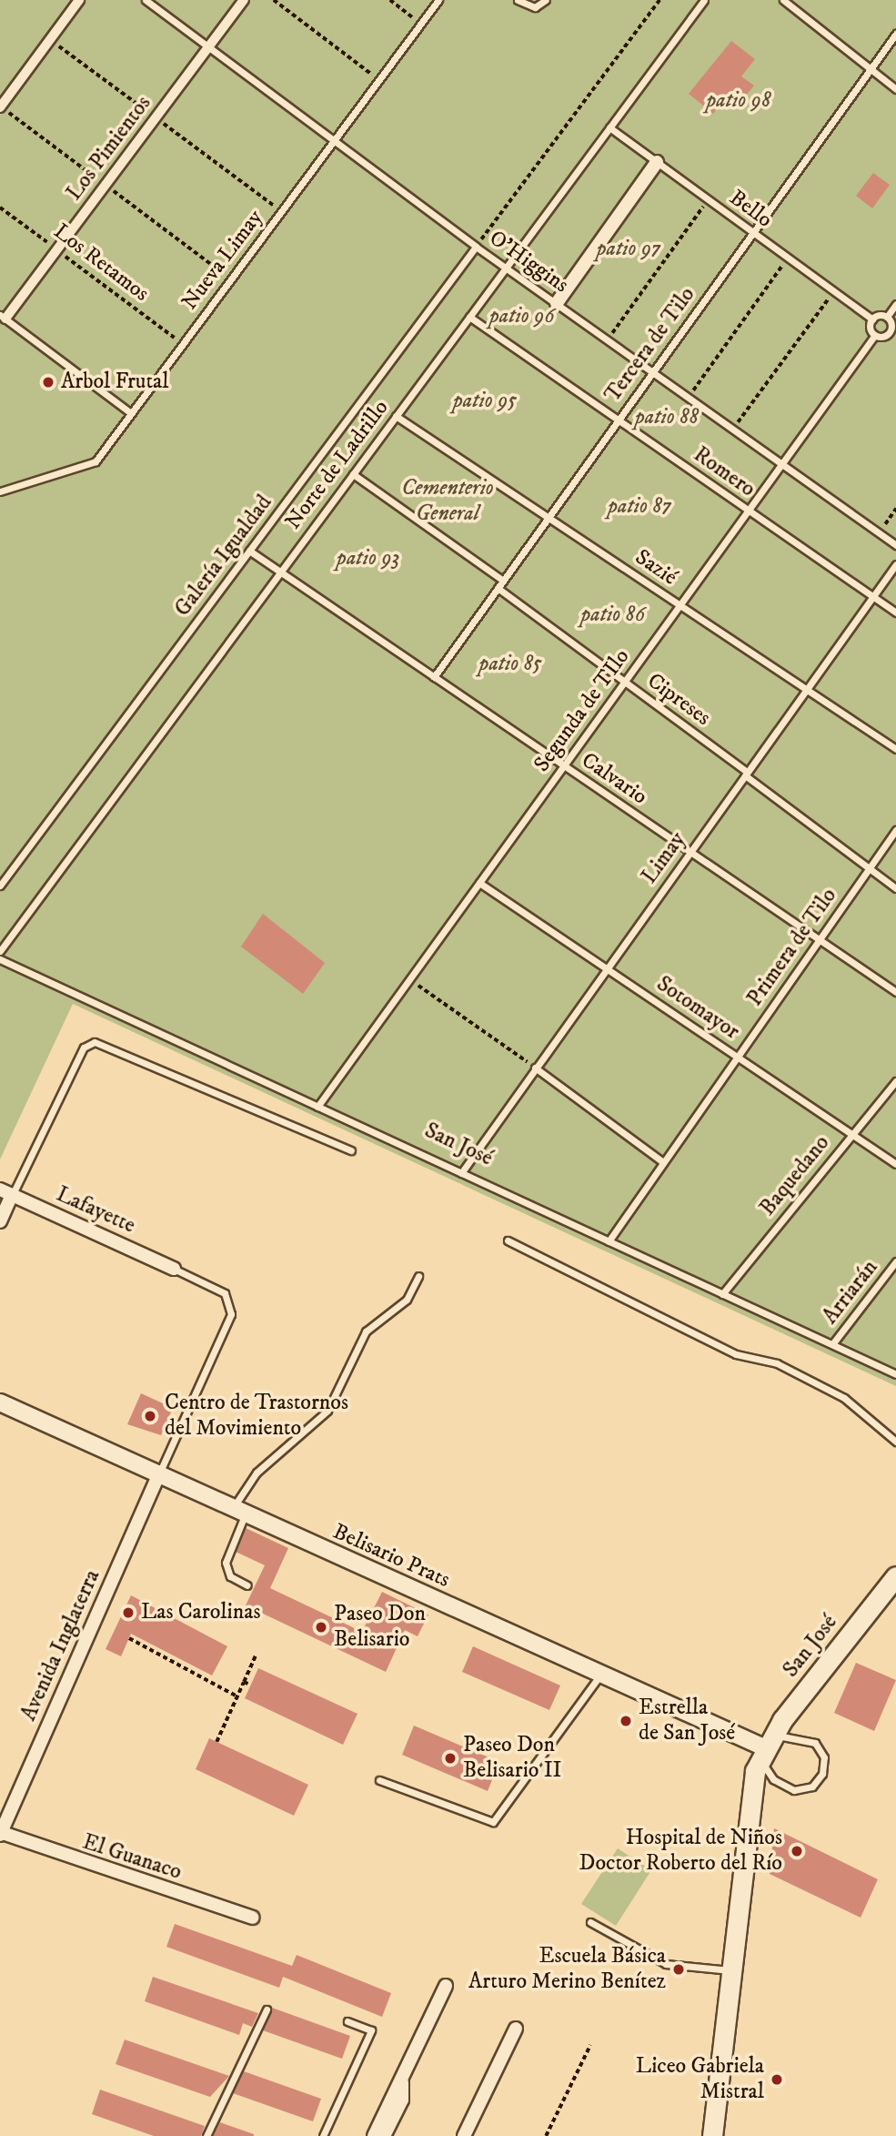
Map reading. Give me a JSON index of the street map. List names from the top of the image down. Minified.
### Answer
{"streets":{"main road":["San José"],"street":["Los Pimientos","Lafayette","Belisario Prats","Avenida Inglaterra","El Guanaco"],"lane":["Bello","Nueva Limay","O'Higgins","Tercera de Tilo","Norte de Ladrillo","Romero","Galería Igualdad","Sazié","Cipreses","Segunda de TIlo","Calvario","Limay","Primera de Tilo","Sotomayor","Baquedano","Arriarán"],"path":["Los Retamos"]},"crossings":[["Los Pimientos","O'Higgins"],["Los Pimientos","Los Retamos"],["Bello","Tercera de Tilo"],["Bello","Norte de Ladrillo"],["Nueva Limay","O'Higgins"],["Nueva Limay","Los Retamos"],["O'Higgins","Tercera de Tilo"],["O'Higgins","Norte de Ladrillo"],["O'Higgins","Galería Igualdad"],["O'Higgins","Segunda de TIlo"],["Tercera de Tilo","Romero"],["Tercera de Tilo","Sazié"],["Tercera de Tilo","Cipreses"],["Tercera de Tilo","Calvario"],["Norte de Ladrillo","Romero"],["Norte de Ladrillo","Sazié"],["Norte de Ladrillo","Calvario"],["Romero","Segunda de TIlo"],["Romero","Limay"],["Galería Igualdad","Calvario"],["Sazié","Segunda de TIlo"],["Sazié","Limay"],["Cipreses","Segunda de TIlo"],["Cipreses","Limay"],["Cipreses","Primera de Tilo"],["Segunda de TIlo","Calvario"],["Segunda de TIlo","Sotomayor"],["Segunda de TIlo","San José"],["Calvario","Limay"],["Calvario","Primera de Tilo"],["Limay","Sotomayor"],["Limay","San José"],["Primera de Tilo","Sotomayor"],["Primera de Tilo","San José"],["Sotomayor","Baquedano"],["San José","Baquedano"],["San José","Arriarán"],["San José","Belisario Prats"],["Belisario Prats","Avenida Inglaterra"],["Avenida Inglaterra","El Guanaco"]],"parks":["patio 98","patio 97","patio 96","patio 95","patio 88","Cementerio General","patio 87","patio 93","patio 86","patio 85"],"places":["Arbol Frutal","Centro de Trastornos del Movimiento","Las Carolinas","Paseo Don Belisario","Estrella de San José","Paseo Don Belisario II","Hospital de Niños Doctor Roberto del Río","Escuela Básica Arturo Merino Benítez","Liceo Gabriela Mistral"]}
